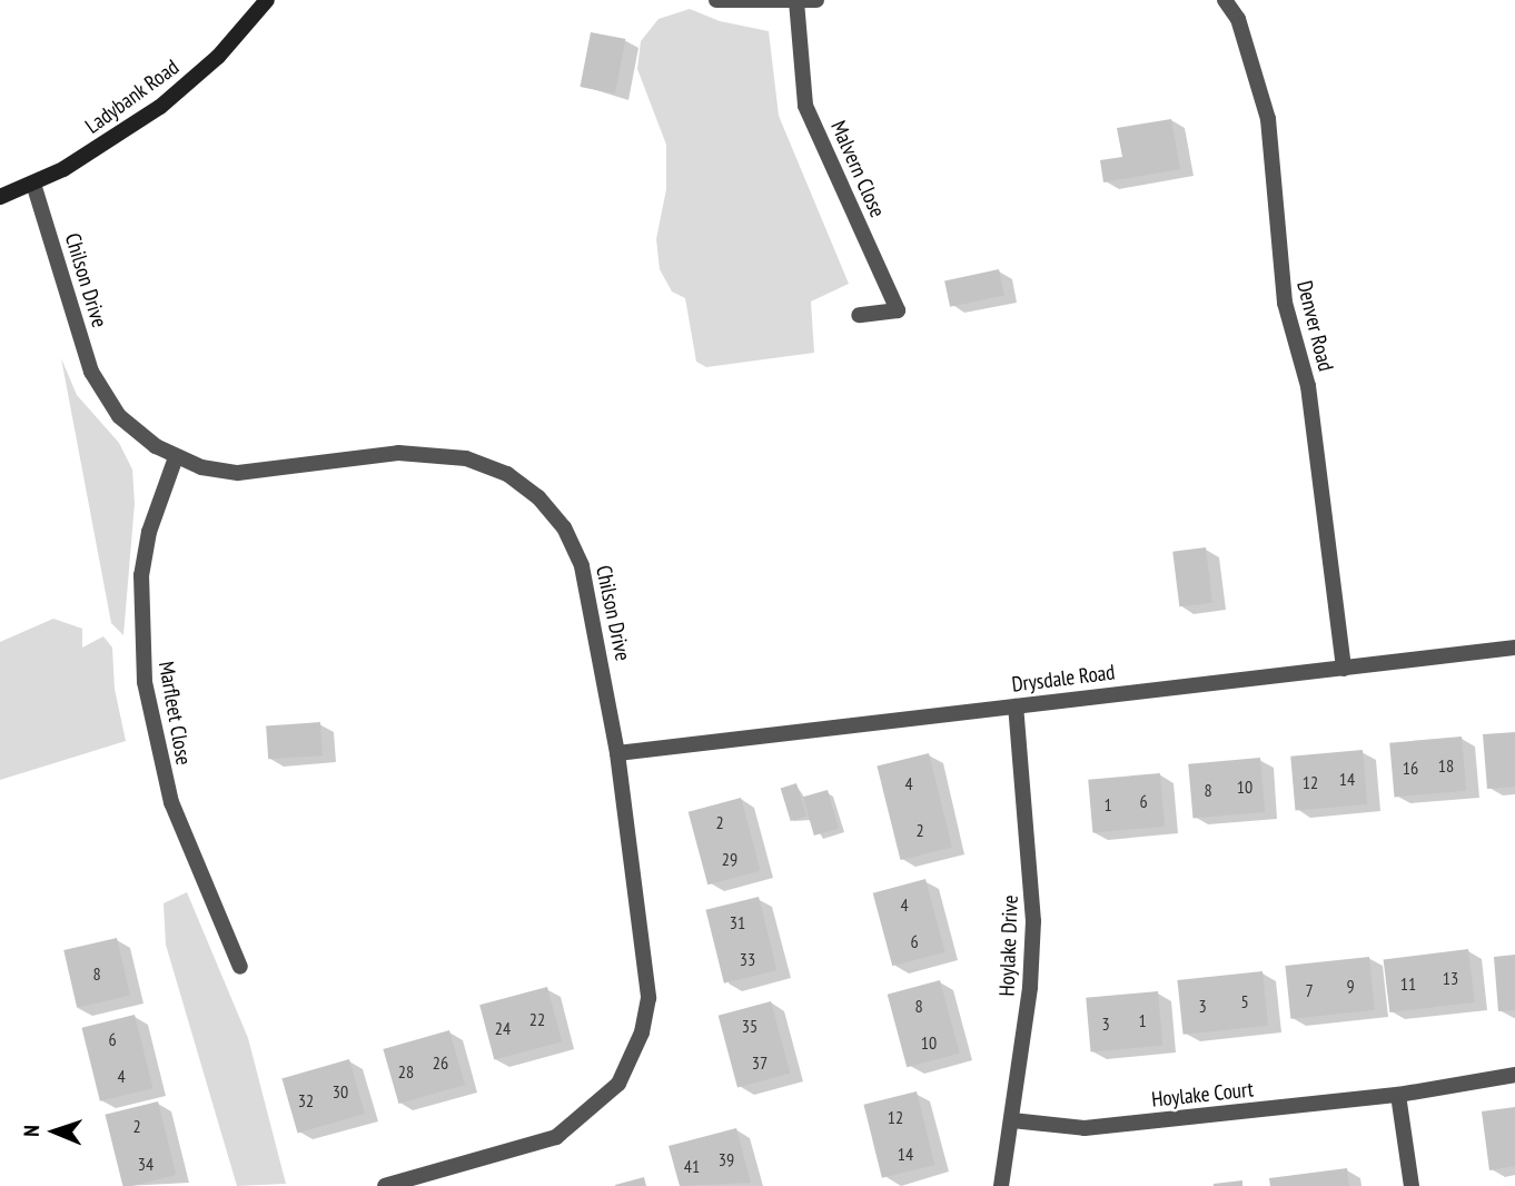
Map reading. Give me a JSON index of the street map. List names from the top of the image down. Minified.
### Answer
{"streets":{"street":["Ladybank Road","Malvern Close","Chilson Drive","Denver Road","Drysdale Road","Marfleet Close","Hoylake Drive","Hoylake Court"]},"crossings":[["Ladybank Road","Chilson Drive"],["Chilson Drive","Drysdale Road"],["Chilson Drive","Marfleet Close"],["Denver Road","Drysdale Road"],["Drysdale Road","Hoylake Drive"],["Hoylake Drive","Hoylake Court"]],"house_numbers":["18","16","14","12","4","10","8","6","1","2","2","29","4","31","6","33","8","13","11","9","7","5","8","3","22","1","3","35","24","6","10","26","37","28","4","30","32","12","2","14","39","34","41"],"north":"left"}
